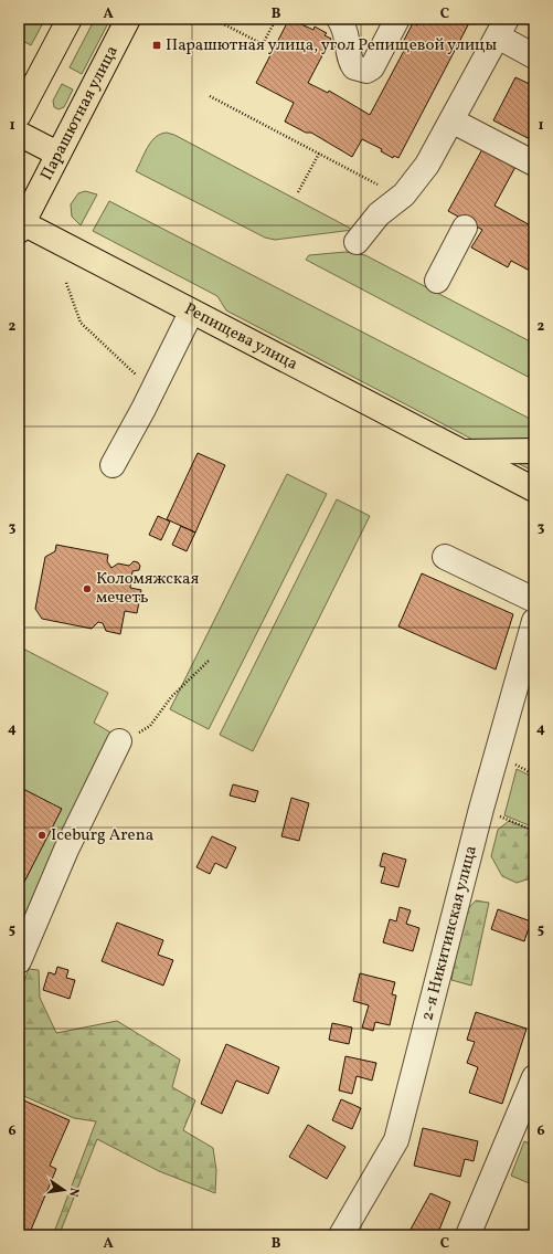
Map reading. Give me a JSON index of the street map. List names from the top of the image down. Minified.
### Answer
{"streets":{"main road":["Парашютная улица","Репищева улица"],"street":["2-я Никитинская улица"]},"crossings":[["Парашютная улица","Репищева улица"]],"places":{"transit":["Парашютная улица, угол Репищевой улицы"],"other":["Коломяжская мечеть","Iceburg Arena"]},"north":"right","grid":{"columns":["A","B","C"],"rows":["1","2","3","4","5","6"]}}
